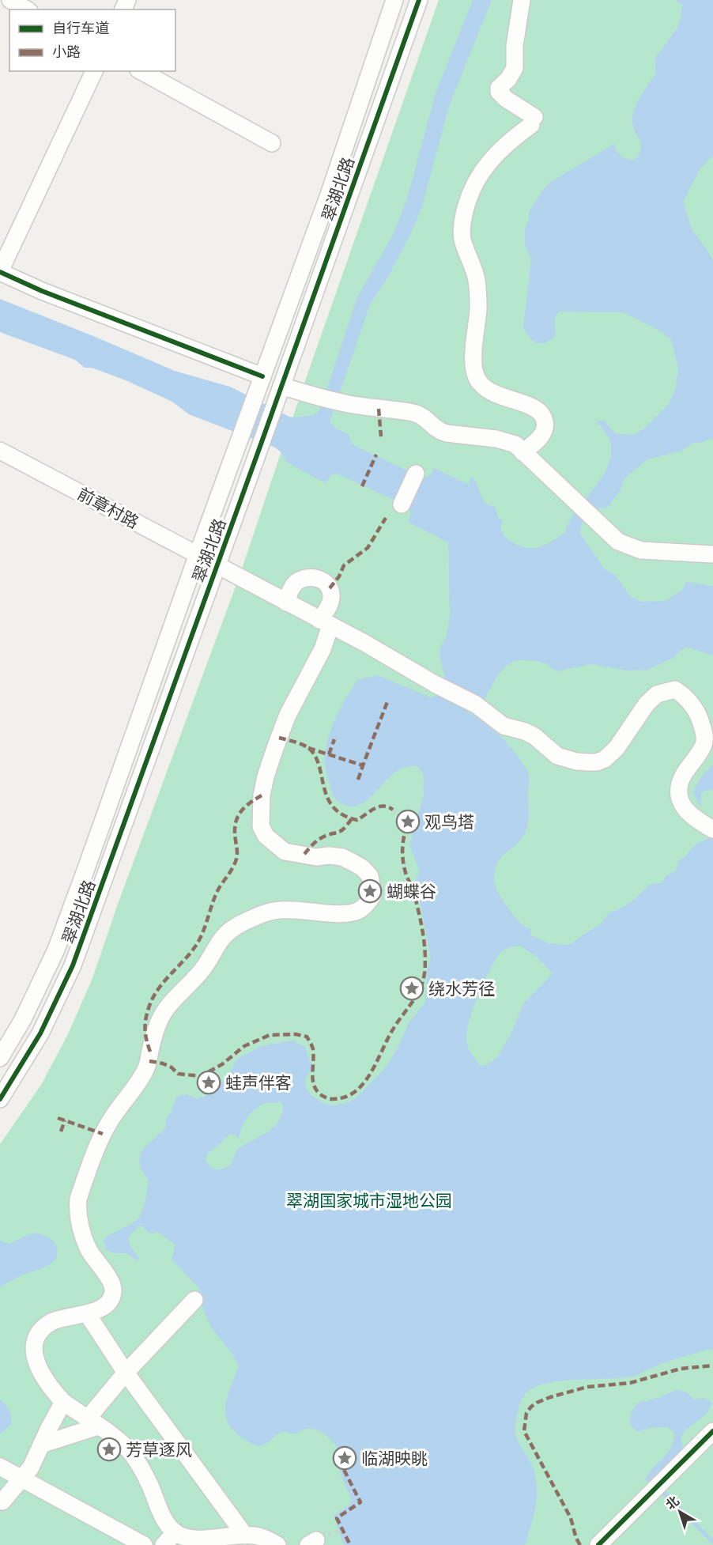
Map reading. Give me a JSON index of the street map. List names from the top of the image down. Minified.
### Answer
{"streets":{"street":["翠湖北路","前章村路"]},"crossings":[["翠湖北路","前章村路"]],"parks":["翠湖国家城市湿地公园"],"places":{"place":["观鸟塔","蝴蝶谷","绕水芳径","蛙声伴客","芳草逐风","临湖映眺"]},"legend":["自行车道","小路"],"north":"top left"}
